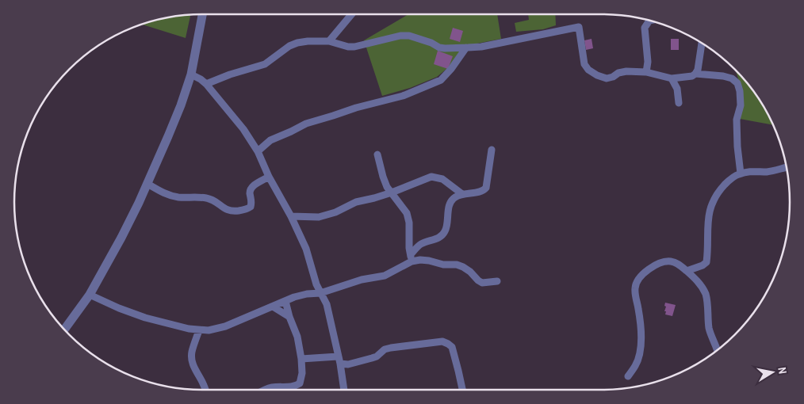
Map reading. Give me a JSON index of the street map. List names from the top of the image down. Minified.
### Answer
{"north":"right"}
